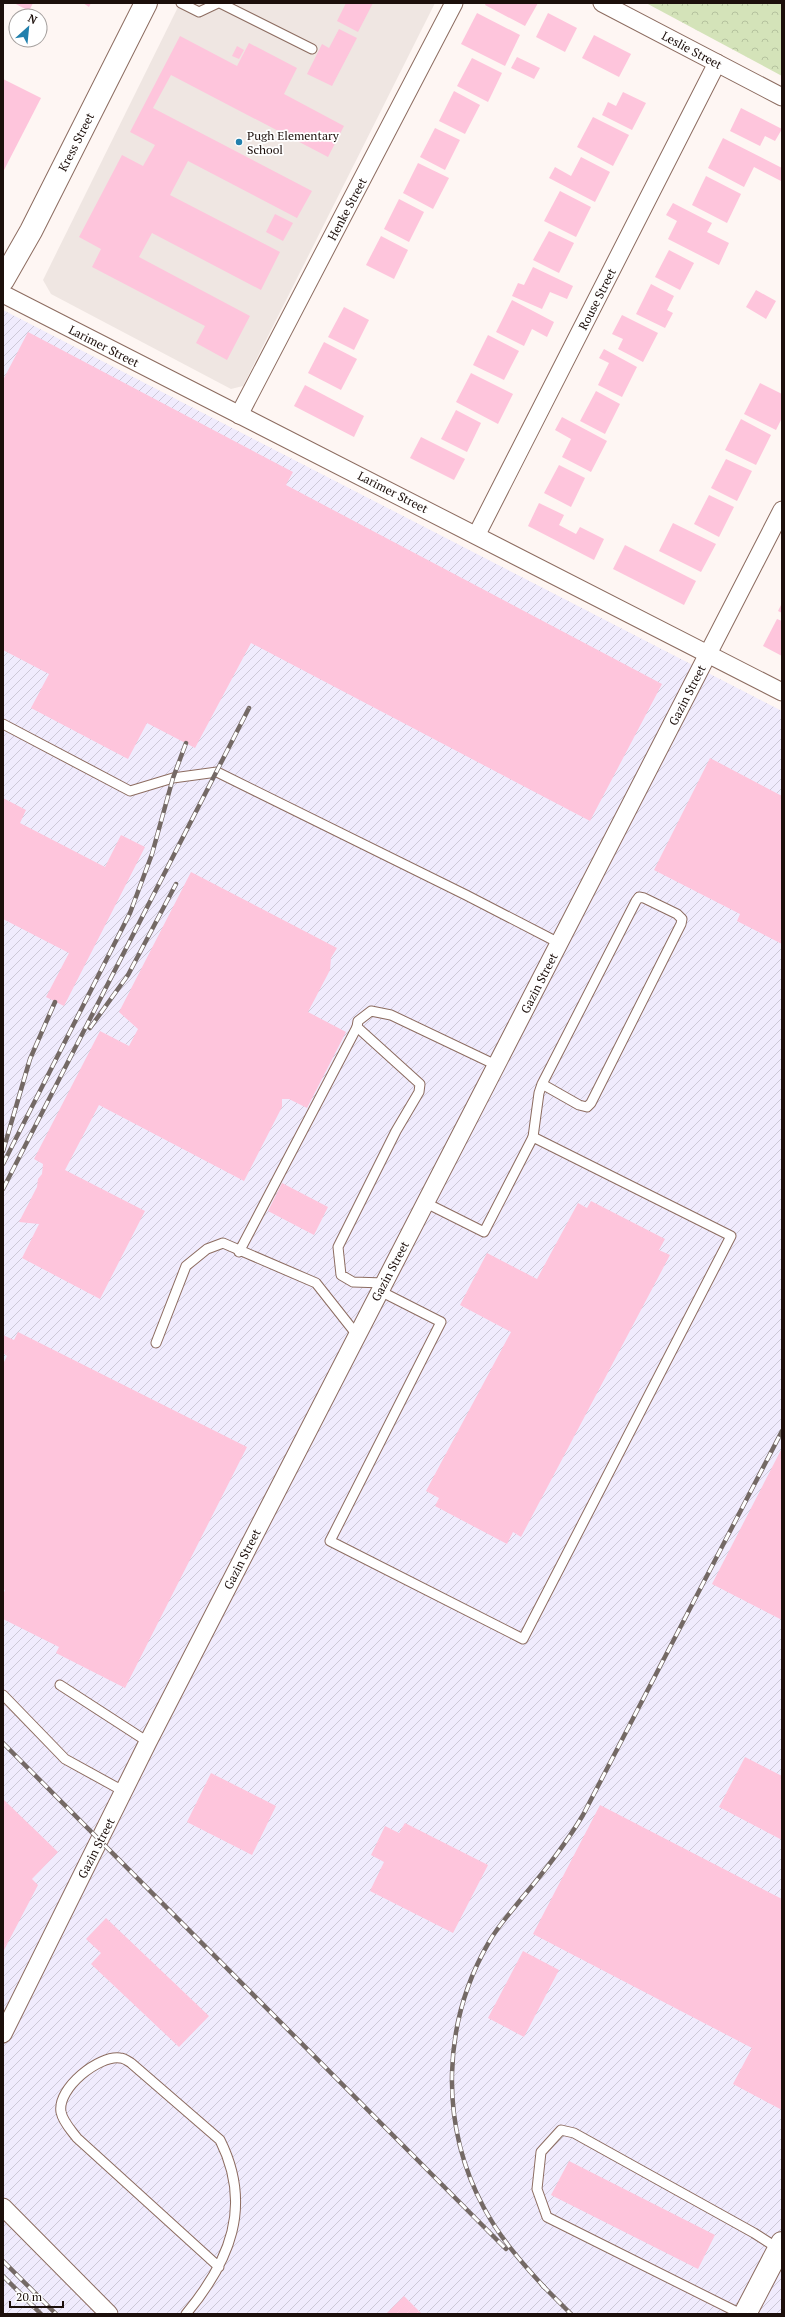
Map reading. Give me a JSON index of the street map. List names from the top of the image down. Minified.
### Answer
{"streets":{"street":["Leslie Street","Kress Street","Henke Street","Rouse Street","Larimer Street","Gazin Street"]},"crossings":[["Leslie Street","Rouse Street"],["Henke Street","Larimer Street"],["Rouse Street","Larimer Street"],["Larimer Street","Gazin Street"]],"places":["Pugh Elementary School"],"scale_bar":"20 m","north":"top right"}
